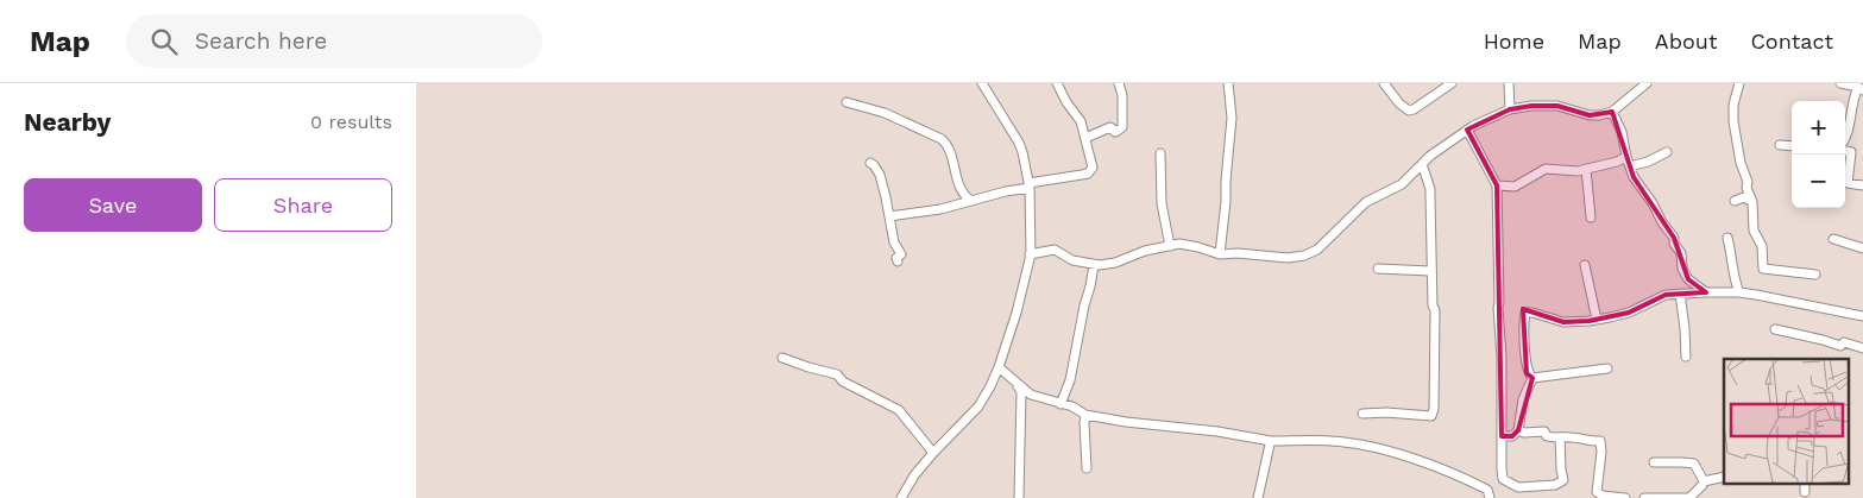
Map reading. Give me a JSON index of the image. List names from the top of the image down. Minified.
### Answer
{"page":{"header":"Map","search":"Search here","nav":["Home","Map","About","Contact"],"heading":["Nearby","0 results"],"map_buttons":["+","−"],"buttons":["Save","Share"]}}
